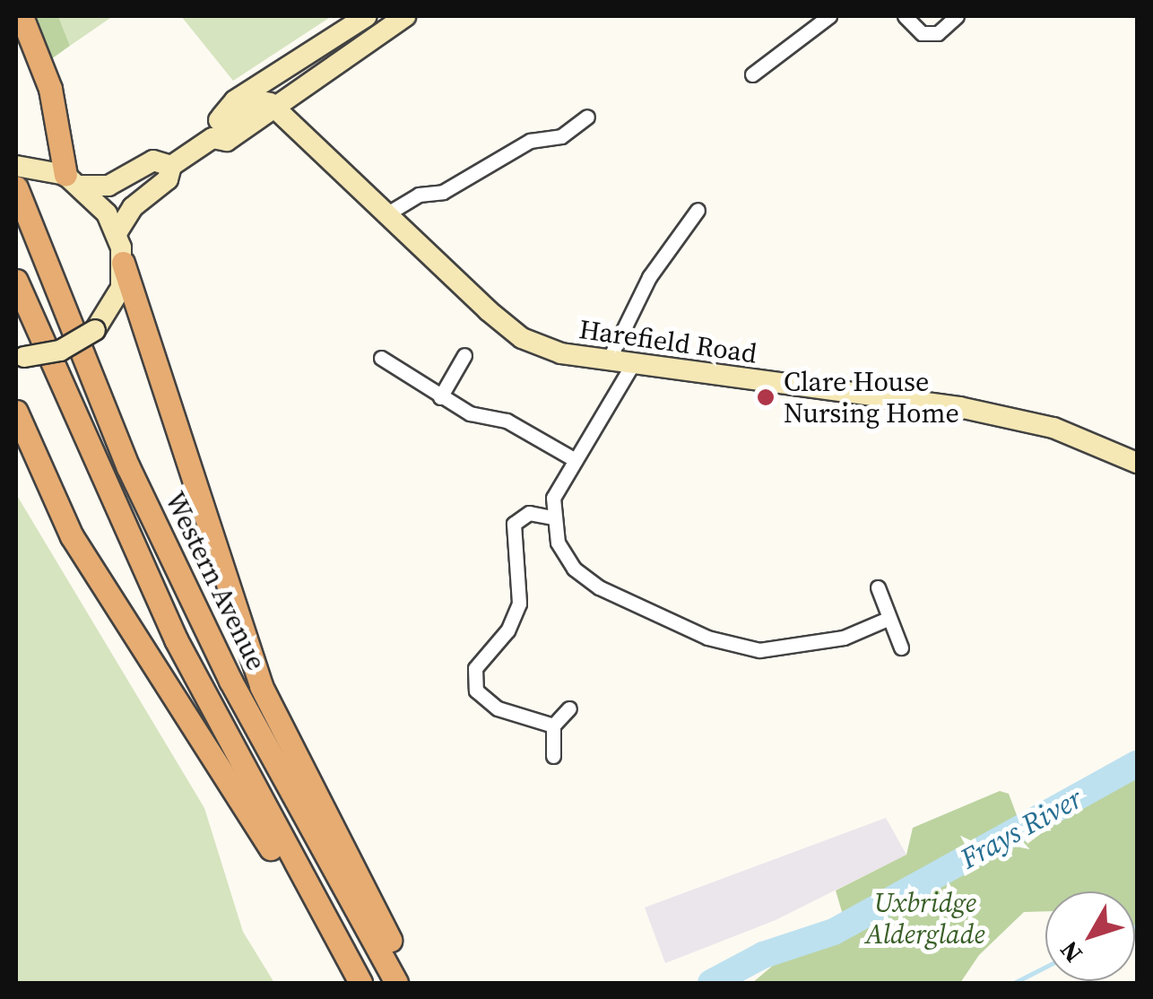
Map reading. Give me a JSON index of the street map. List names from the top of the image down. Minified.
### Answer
{"streets":{"highway":["Western Avenue"],"main road":["Harefield Road"]},"water":["Frays River"],"parks":["Uxbridge Alderglade"],"places":["Clare House Nursing Home"],"north":"bottom left"}
